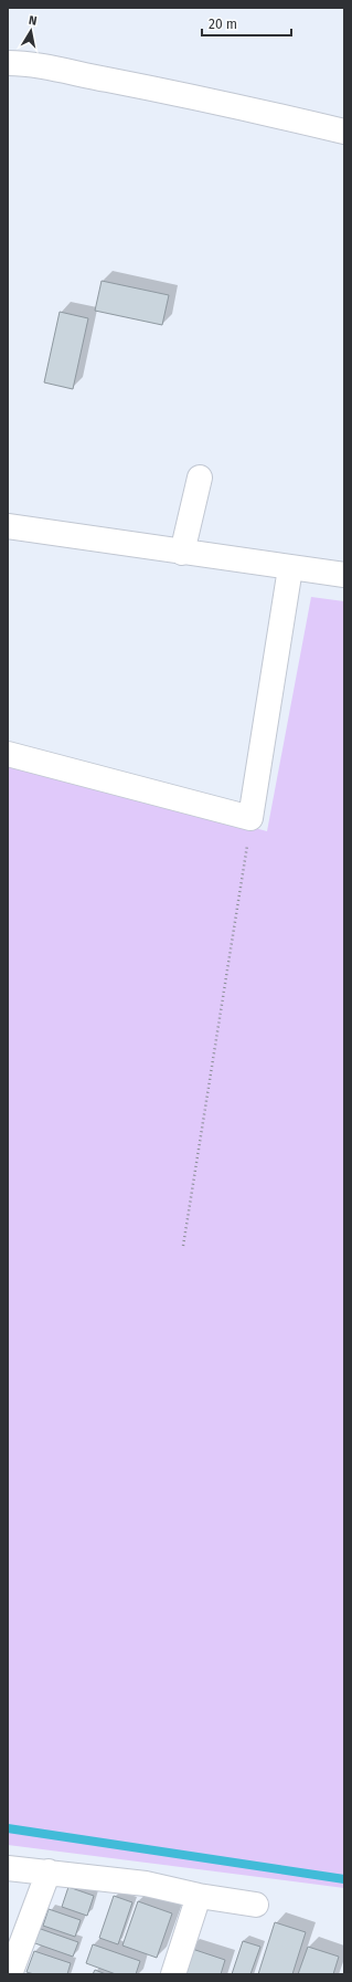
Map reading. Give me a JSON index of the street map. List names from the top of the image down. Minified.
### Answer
{"scale_bar":"20 m","north":"top"}
